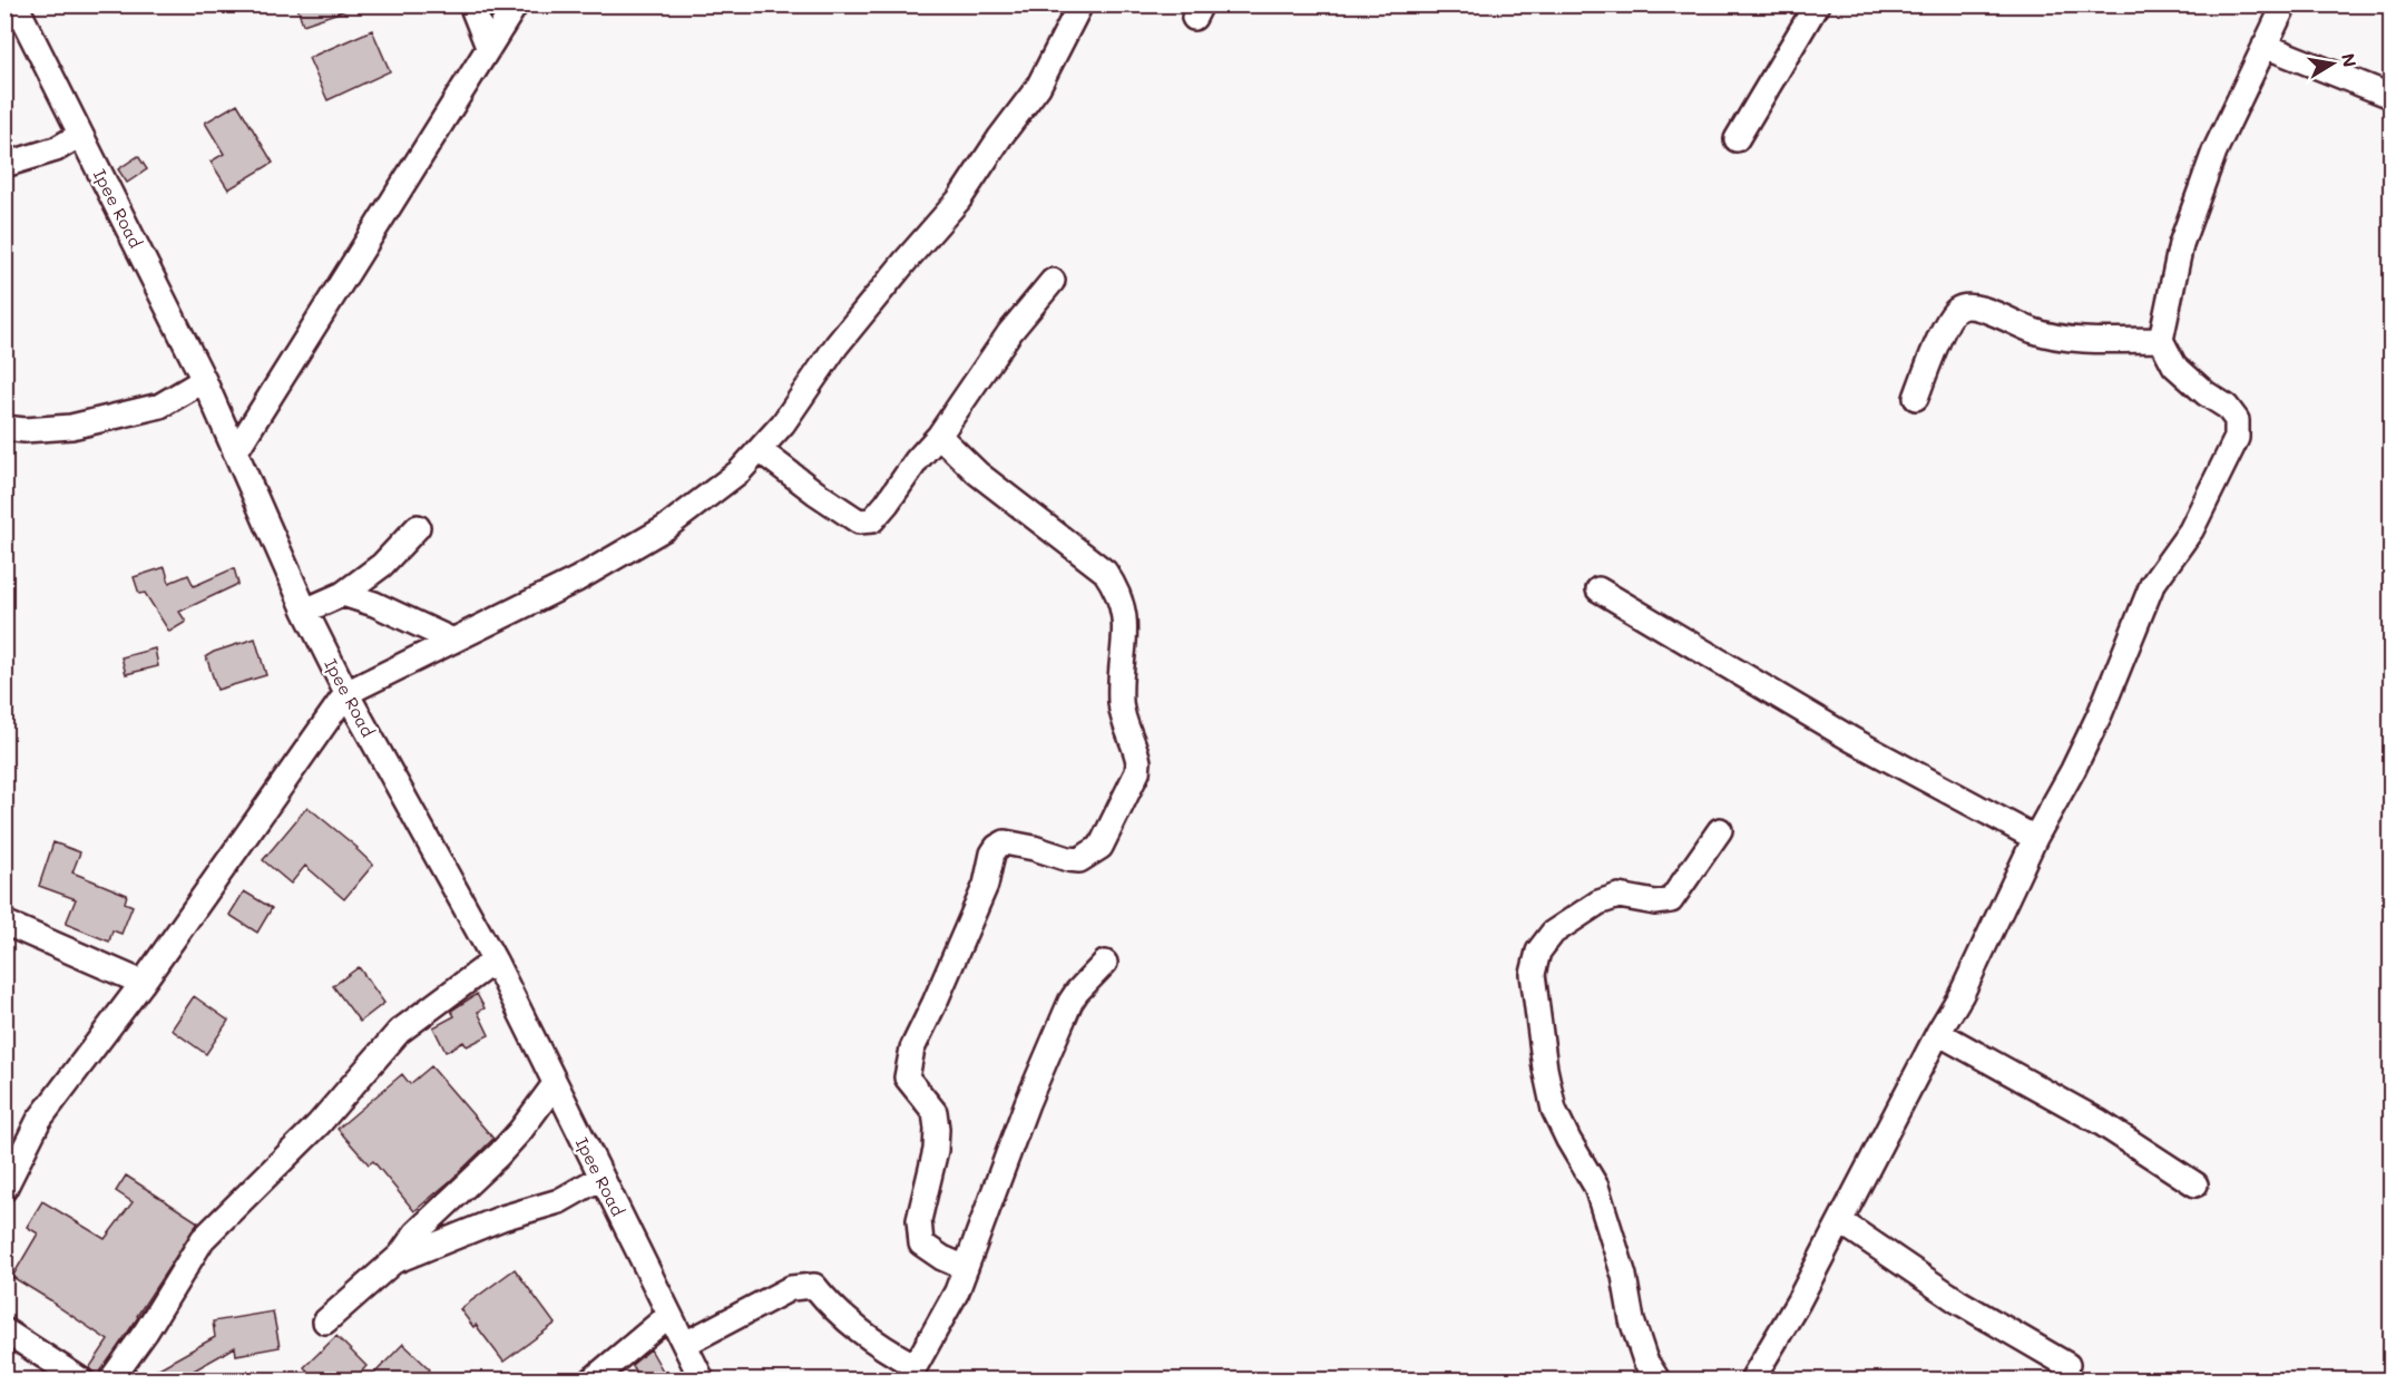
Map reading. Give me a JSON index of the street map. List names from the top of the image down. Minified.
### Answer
{"streets":{"street":["Ipee Road"]},"north":"right"}
